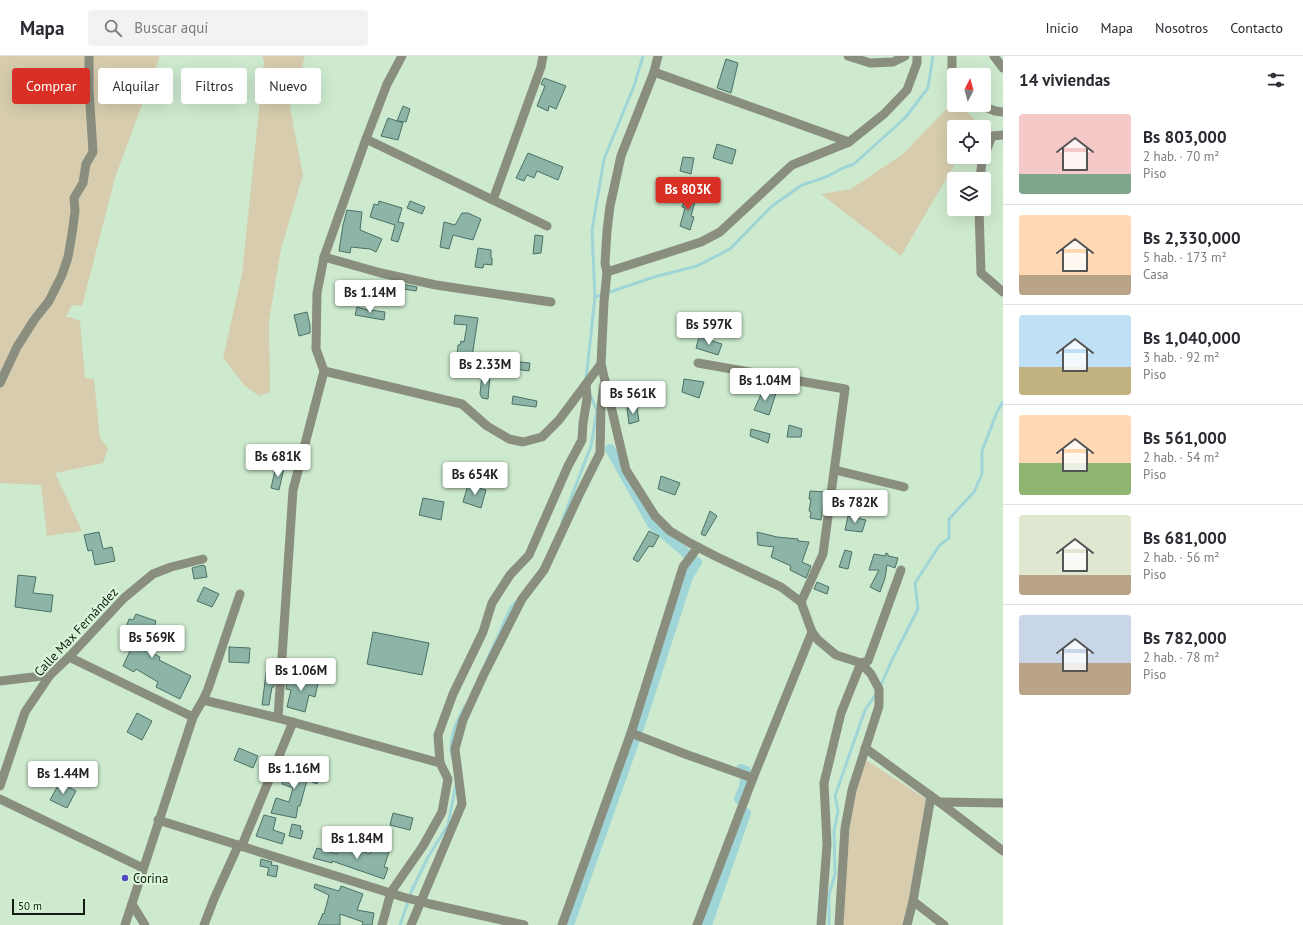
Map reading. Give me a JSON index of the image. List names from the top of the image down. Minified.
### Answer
{"streets":{"street":["Calle Max Fernández"]},"places":["Corina"],"scale_bar":"50 m","north":"top","page":{"header":"Mapa","search":"Buscar aquí","nav":["Inicio","Mapa","Nosotros","Contacto"],"heading":"14 viviendas","chip":["Comprar","Alquilar","Filtros","Nuevo"],"list":[{"name":"Bs 803,000","note":"2 hab. · 70 m² · Piso"},{"name":"Bs 2,330,000","note":"5 hab. · 173 m² · Casa"},{"name":"Bs 1,040,000","note":"3 hab. · 92 m² · Piso"},{"name":"Bs 561,000","note":"2 hab. · 54 m² · Piso"},{"name":"Bs 681,000","note":"2 hab. · 56 m² · Piso"},{"name":"Bs 782,000","note":"2 hab. · 78 m² · Piso"}],"price":["Bs 803K","Bs 1.14M","Bs 597K","Bs 2.33M","Bs 1.04M","Bs 561K","Bs 681K","Bs 654K","Bs 782K","Bs 569K","Bs 1.06M","Bs 1.16M","Bs 1.44M","Bs 1.84M"],"scale":"50 m"}}
